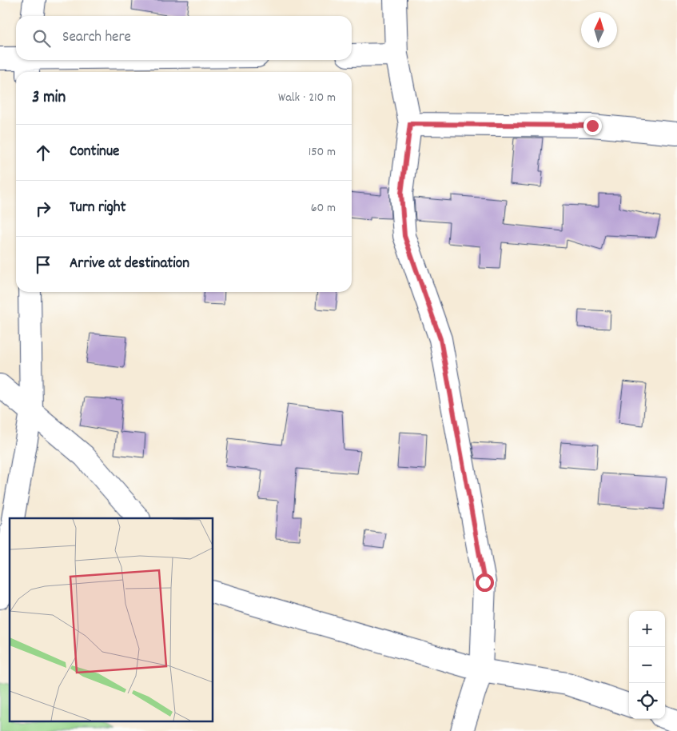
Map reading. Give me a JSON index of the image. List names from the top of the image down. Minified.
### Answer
{"north":"top","page":{"search":"Search here","heading":["3 min","Walk · 210 m"],"list":[["Continue","150 m"],["Turn right","60 m"],"Arrive at destination"],"map_buttons":["+","−"]}}
